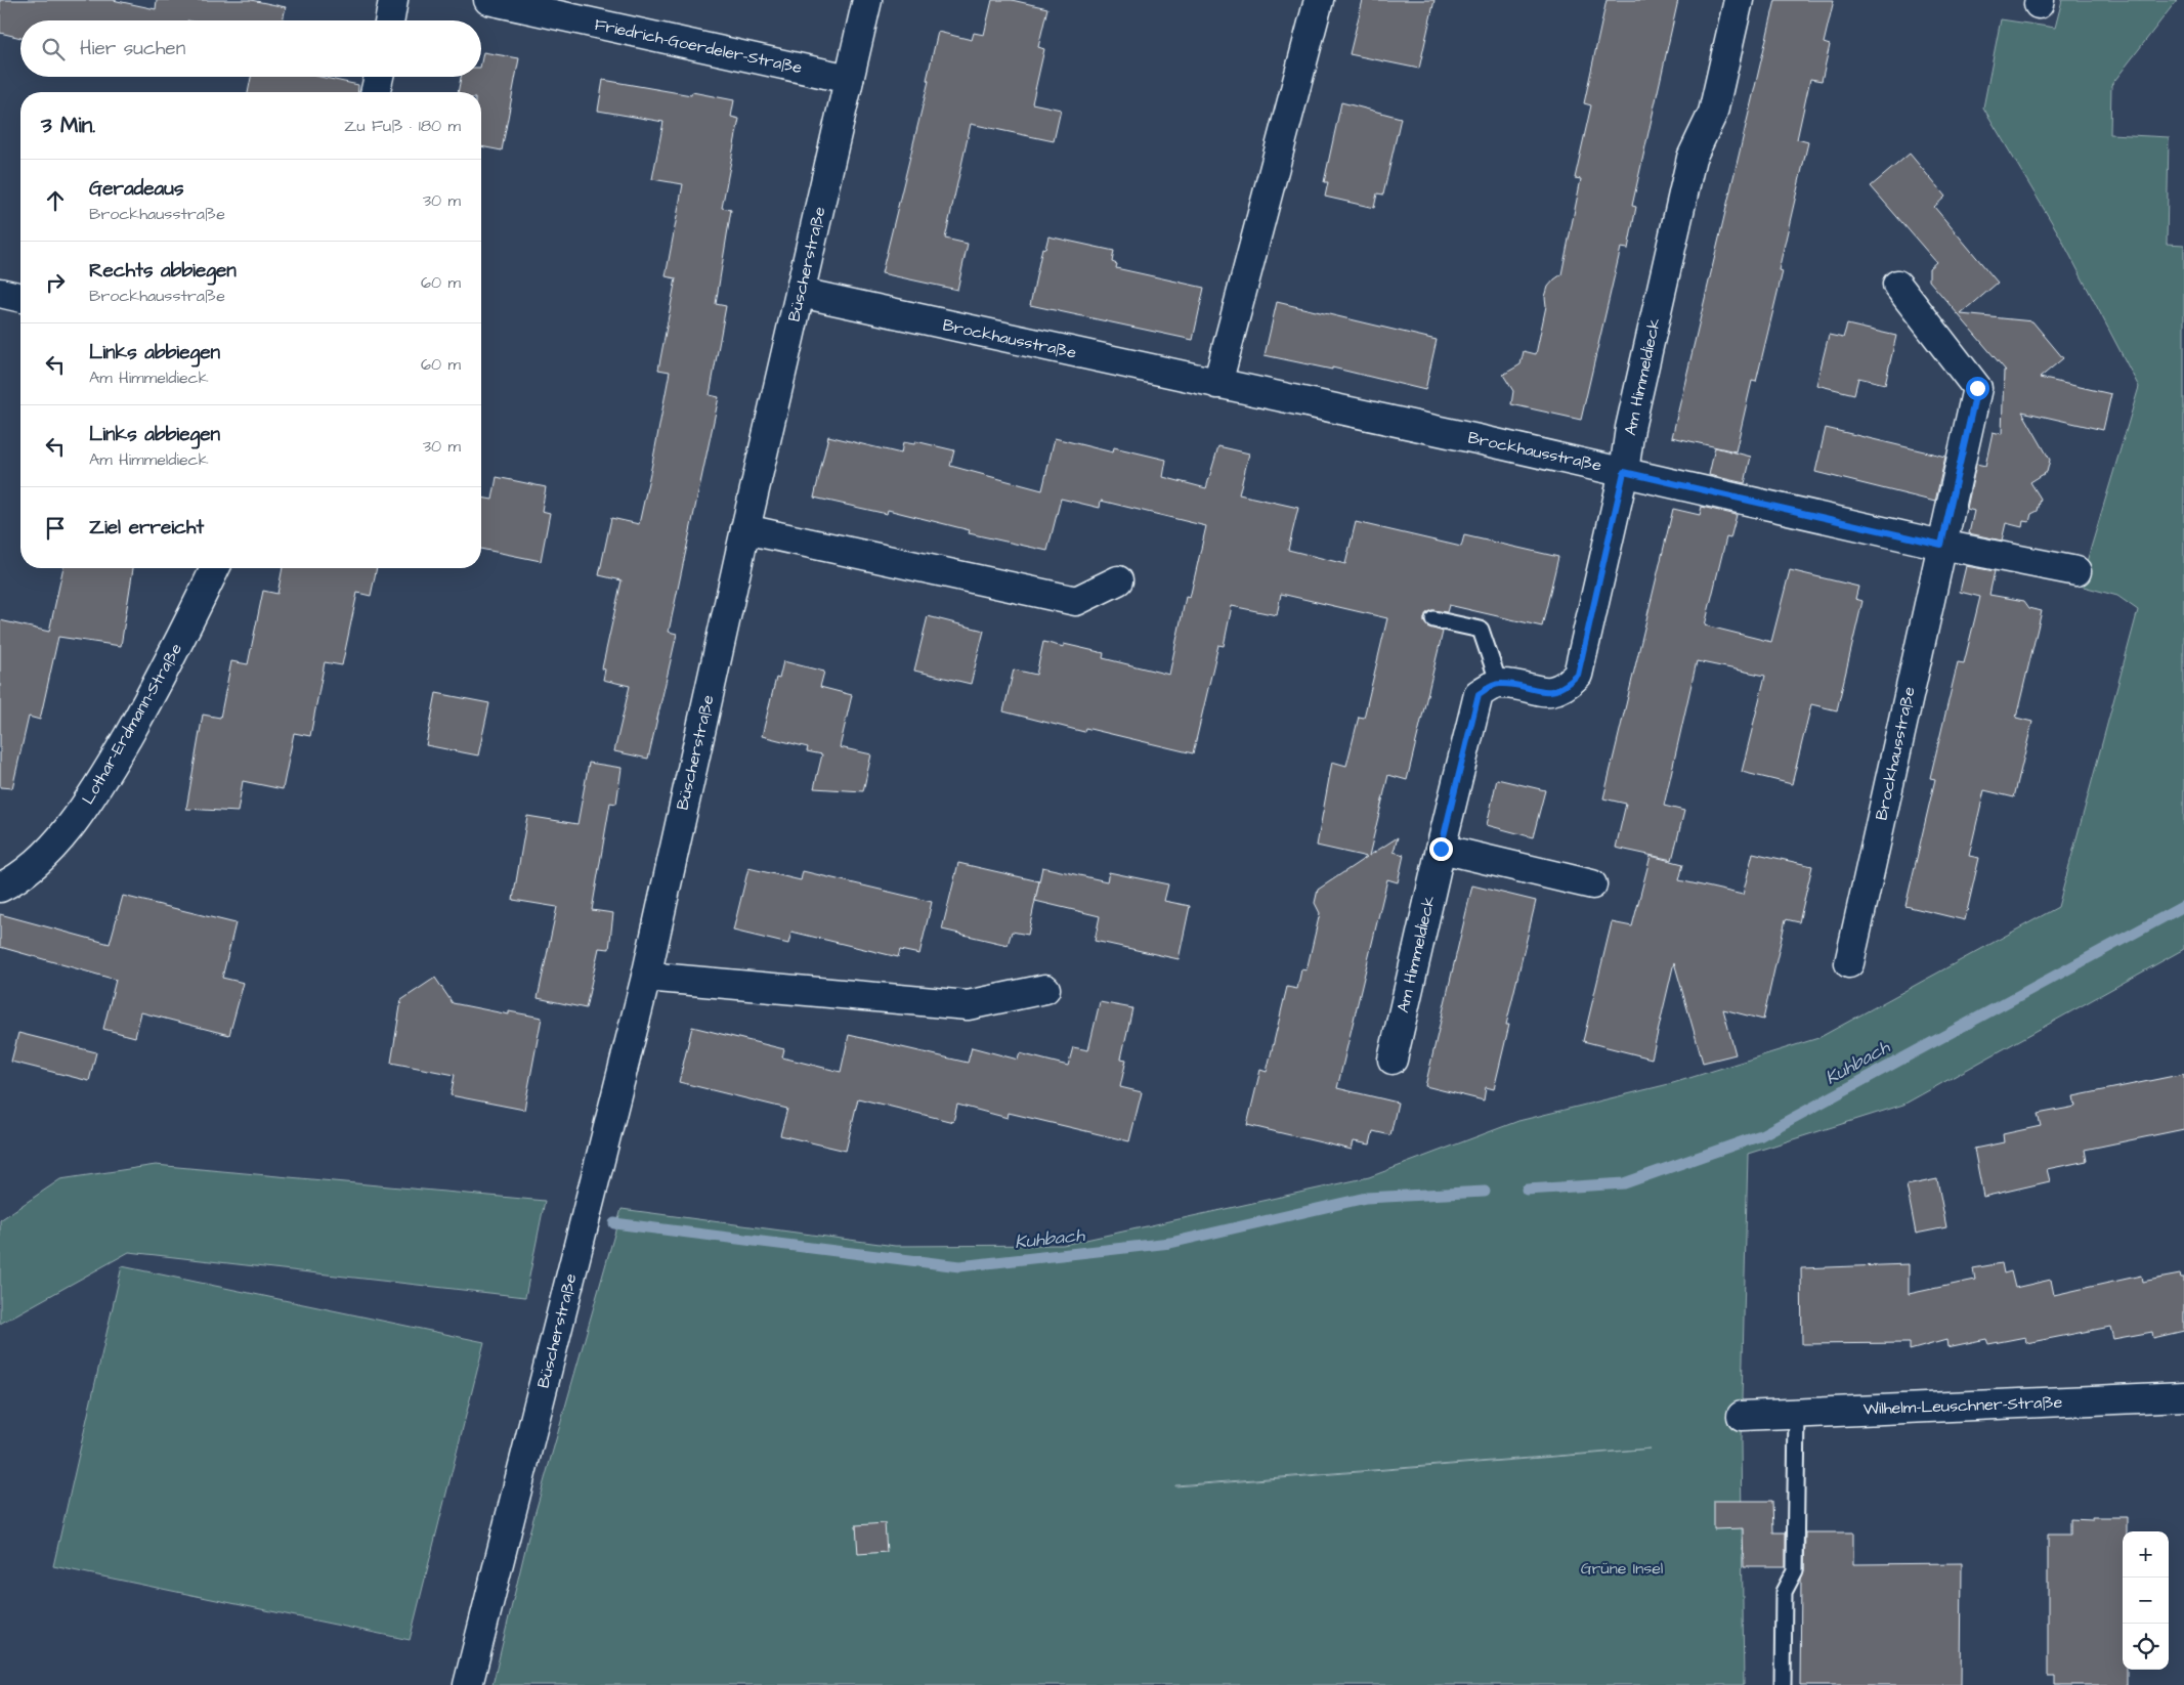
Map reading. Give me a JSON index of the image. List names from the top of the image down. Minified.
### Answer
{"streets":{"street":["Friedrich-Goerdeler-Straße","Büscherstraße","Brockhausstraße","Am Himmeldieck","Lothar-Erdmann-Straße","Wilhelm-Leuschner-Straße"]},"crossings":[["Friedrich-Goerdeler-Straße","Büscherstraße"],["Büscherstraße","Brockhausstraße"],["Brockhausstraße","Am Himmeldieck"]],"water":["Kuhbach"],"parks":["Grüne Insel"],"page":{"search":"Hier suchen","heading":["3 Min.","Zu Fuß · 180 m"],"list":[["Geradeaus","Brockhausstraße","30 m"],["Rechts abbiegen","Brockhausstraße","60 m"],["Links abbiegen","Am Himmeldieck","60 m"],["Links abbiegen","Am Himmeldieck","30 m"],"Ziel erreicht"],"map_buttons":["+","−"]}}
